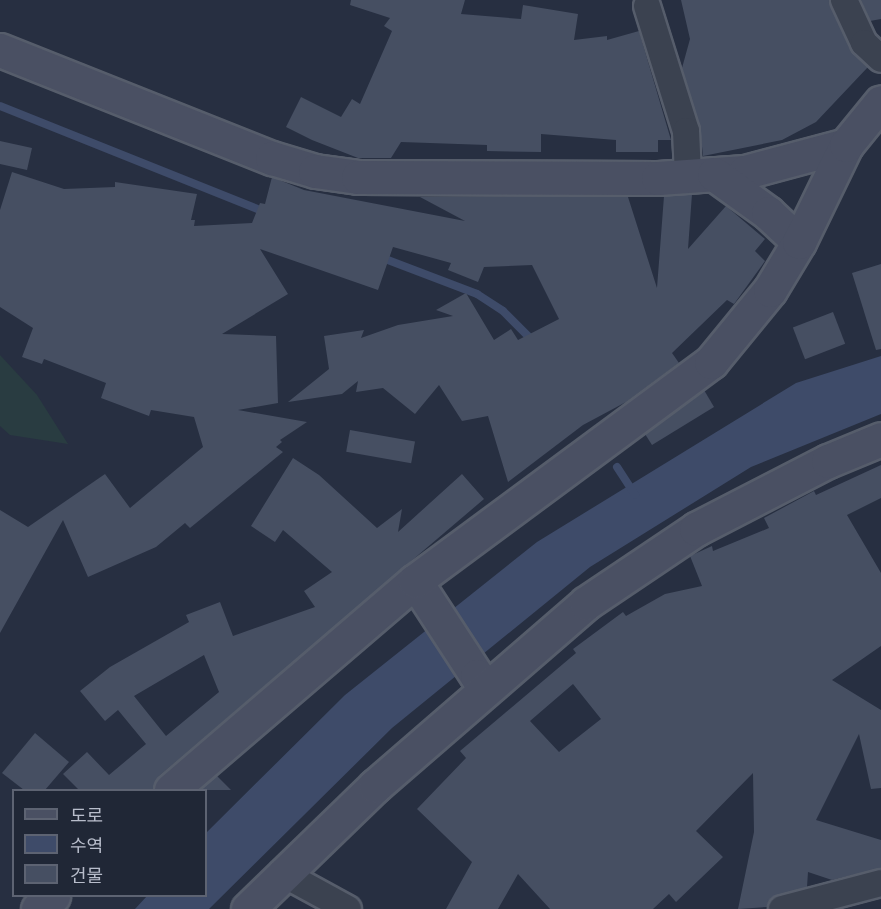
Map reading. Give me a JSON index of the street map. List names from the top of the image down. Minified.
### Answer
{"legend":["도로","수역","건물"]}
